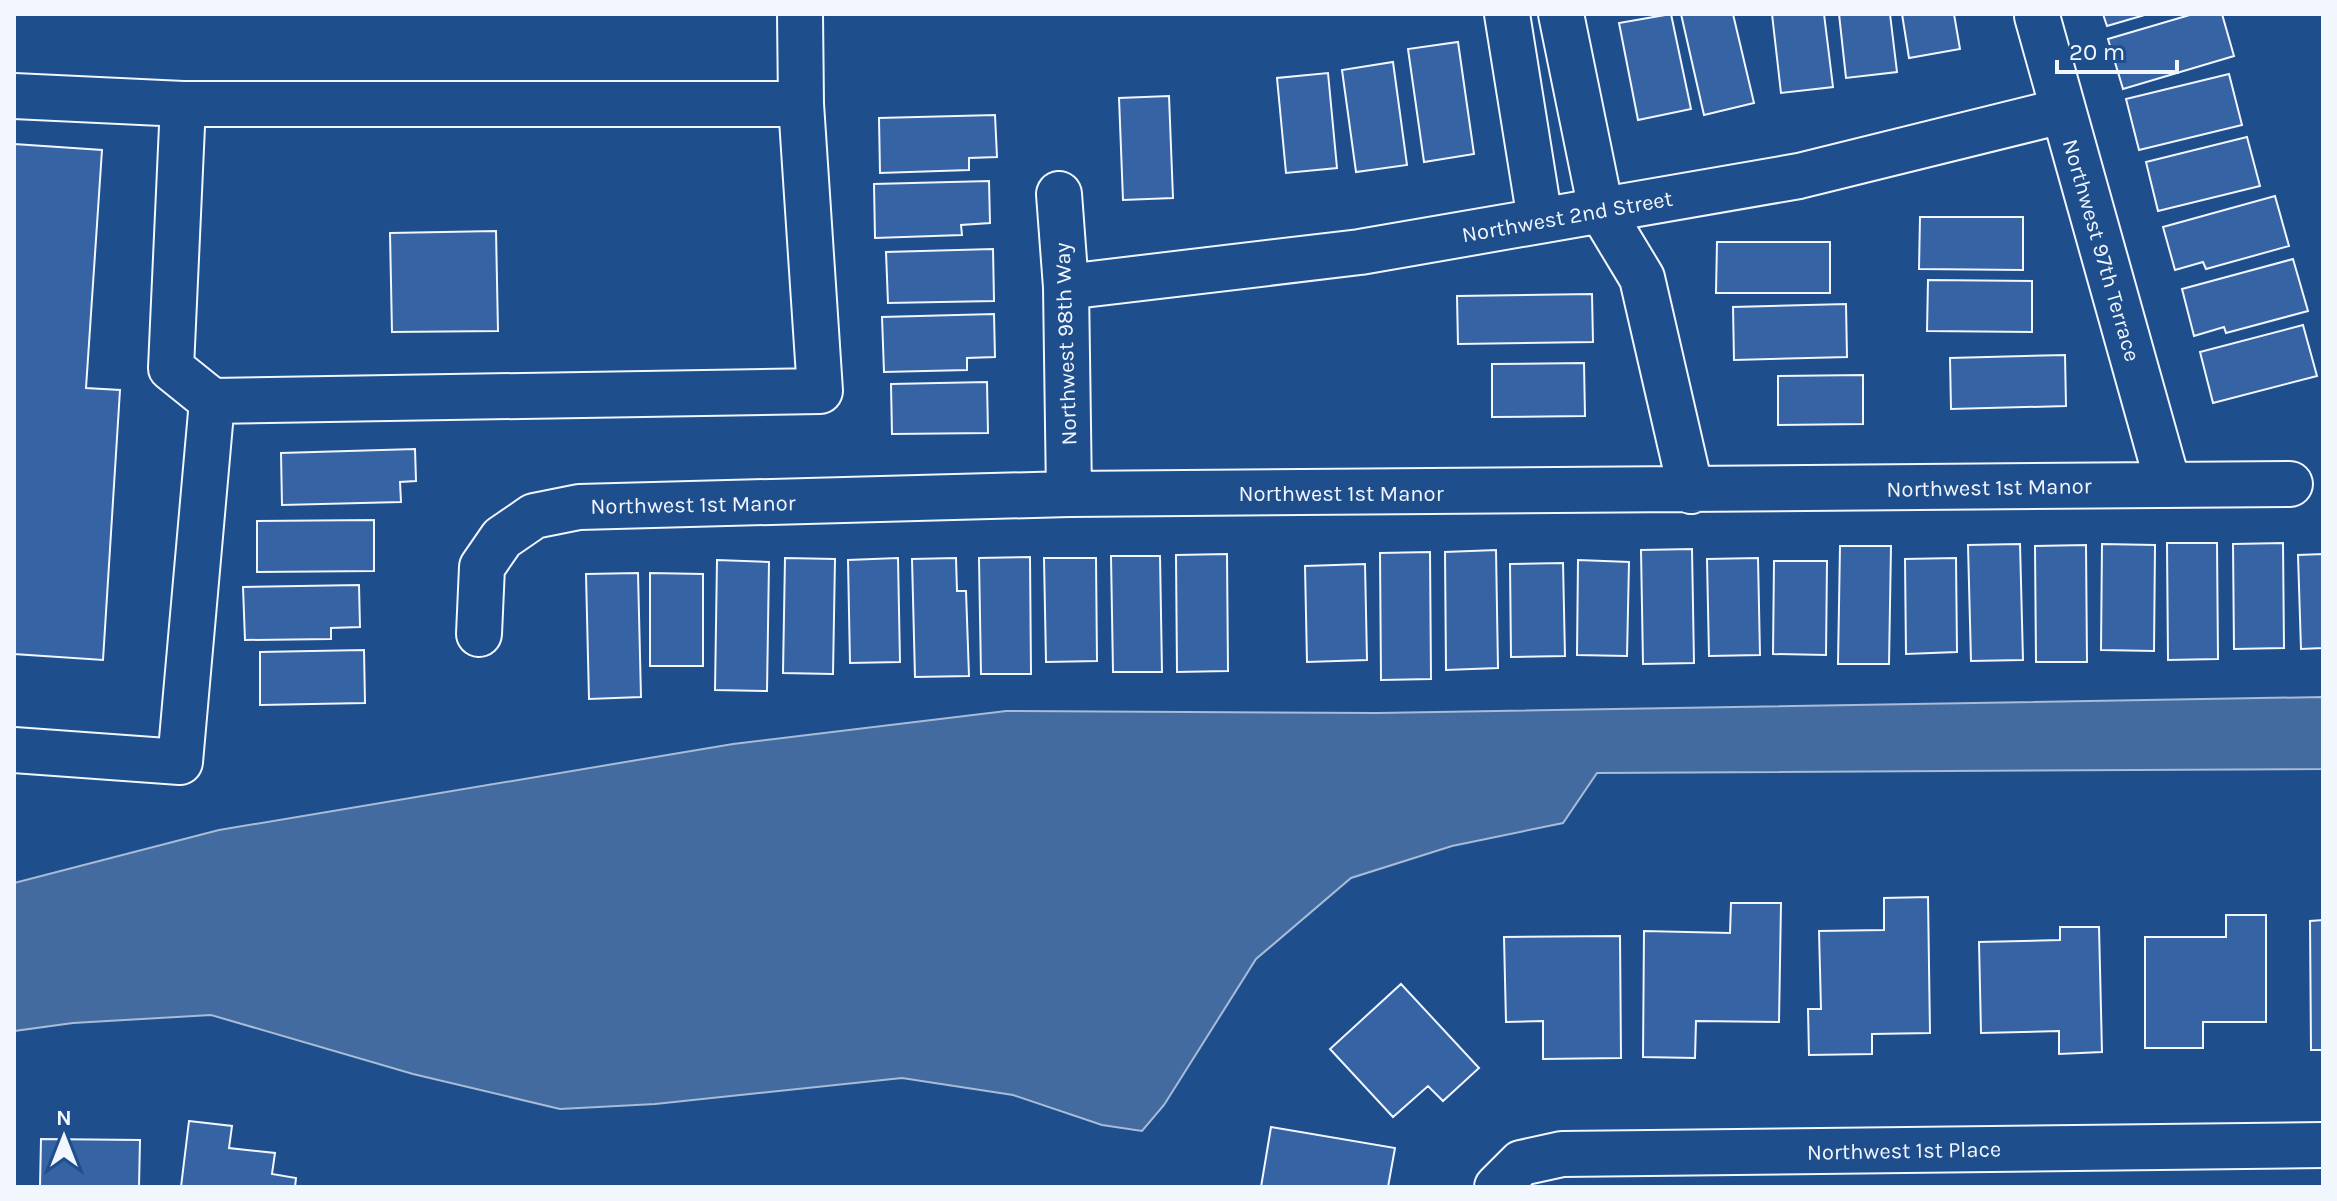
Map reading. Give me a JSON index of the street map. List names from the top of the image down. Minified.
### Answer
{"streets":{"street":["Northwest 2nd Street","Northwest 97th Terrace","Northwest 98th Way","Northwest 1st Manor","Northwest 1st Place"]},"crossings":[["Northwest 2nd Street","Northwest 97th Terrace"],["Northwest 2nd Street","Northwest 98th Way"],["Northwest 97th Terrace","Northwest 1st Manor"],["Northwest 98th Way","Northwest 1st Manor"]],"scale_bar":"20 m","north":"top"}
